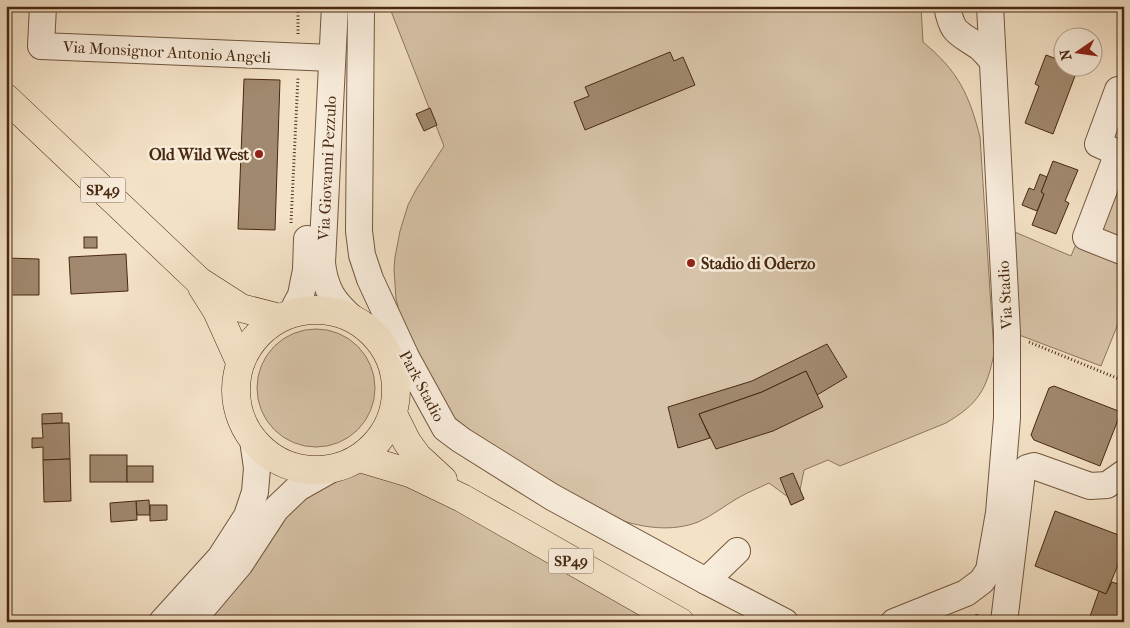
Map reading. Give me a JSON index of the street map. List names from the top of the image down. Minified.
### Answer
{"streets":{"main road":["SP49"],"street":["Via Monsignor Antonio Angeli","Via Giovanni Pezzulo","Via Stadio","Park Stadio"]},"crossings":[["Via Monsignor Antonio Angeli","Via Giovanni Pezzulo"],["Via Giovanni Pezzulo","SP49"]],"places":["Old Wild West","Stadio di Oderzo"],"north":"left"}
